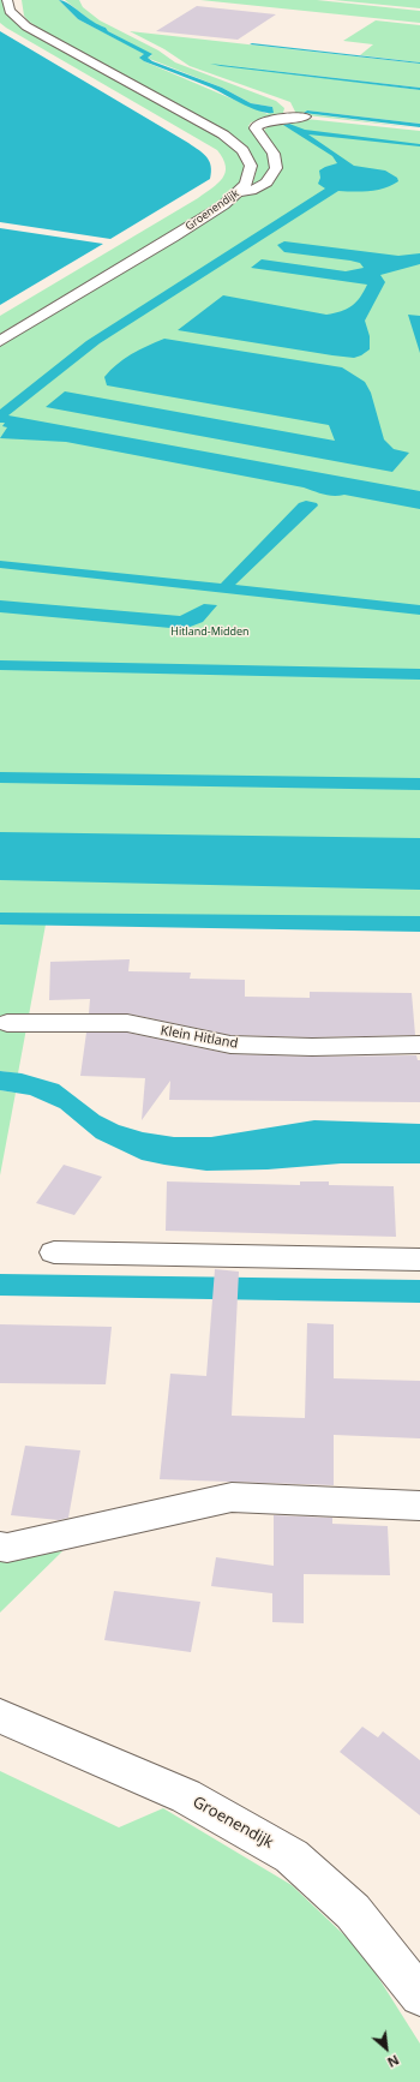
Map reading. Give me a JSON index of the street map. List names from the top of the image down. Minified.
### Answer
{"streets":{"street":["Groenendijk","Klein Hitland"]},"parks":["Hitland-Midden"],"north":"bottom right"}
